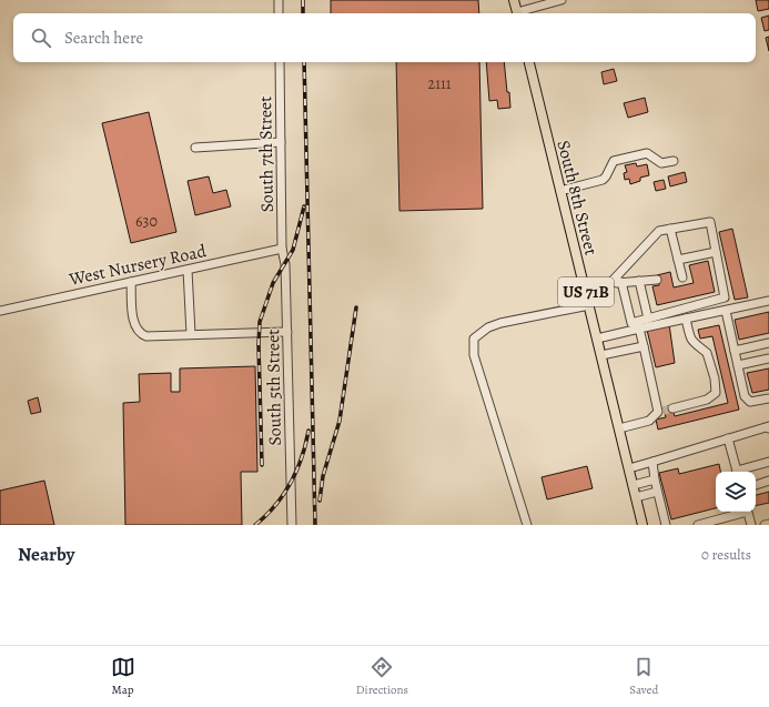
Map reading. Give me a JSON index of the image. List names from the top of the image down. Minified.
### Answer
{"streets":{"main road":["South 8th Street","US 71B"],"street":["South 7th Street","West Nursery Road","South 5th Street"]},"crossings":[["South 7th Street","West Nursery Road"],["South 7th Street","South 5th Street"],["West Nursery Road","South 5th Street"]],"house_numbers":["2111","630"],"page":{"search":"Search here","heading":["Nearby","0 results"],"nav":["Map","Directions","Saved"]}}
